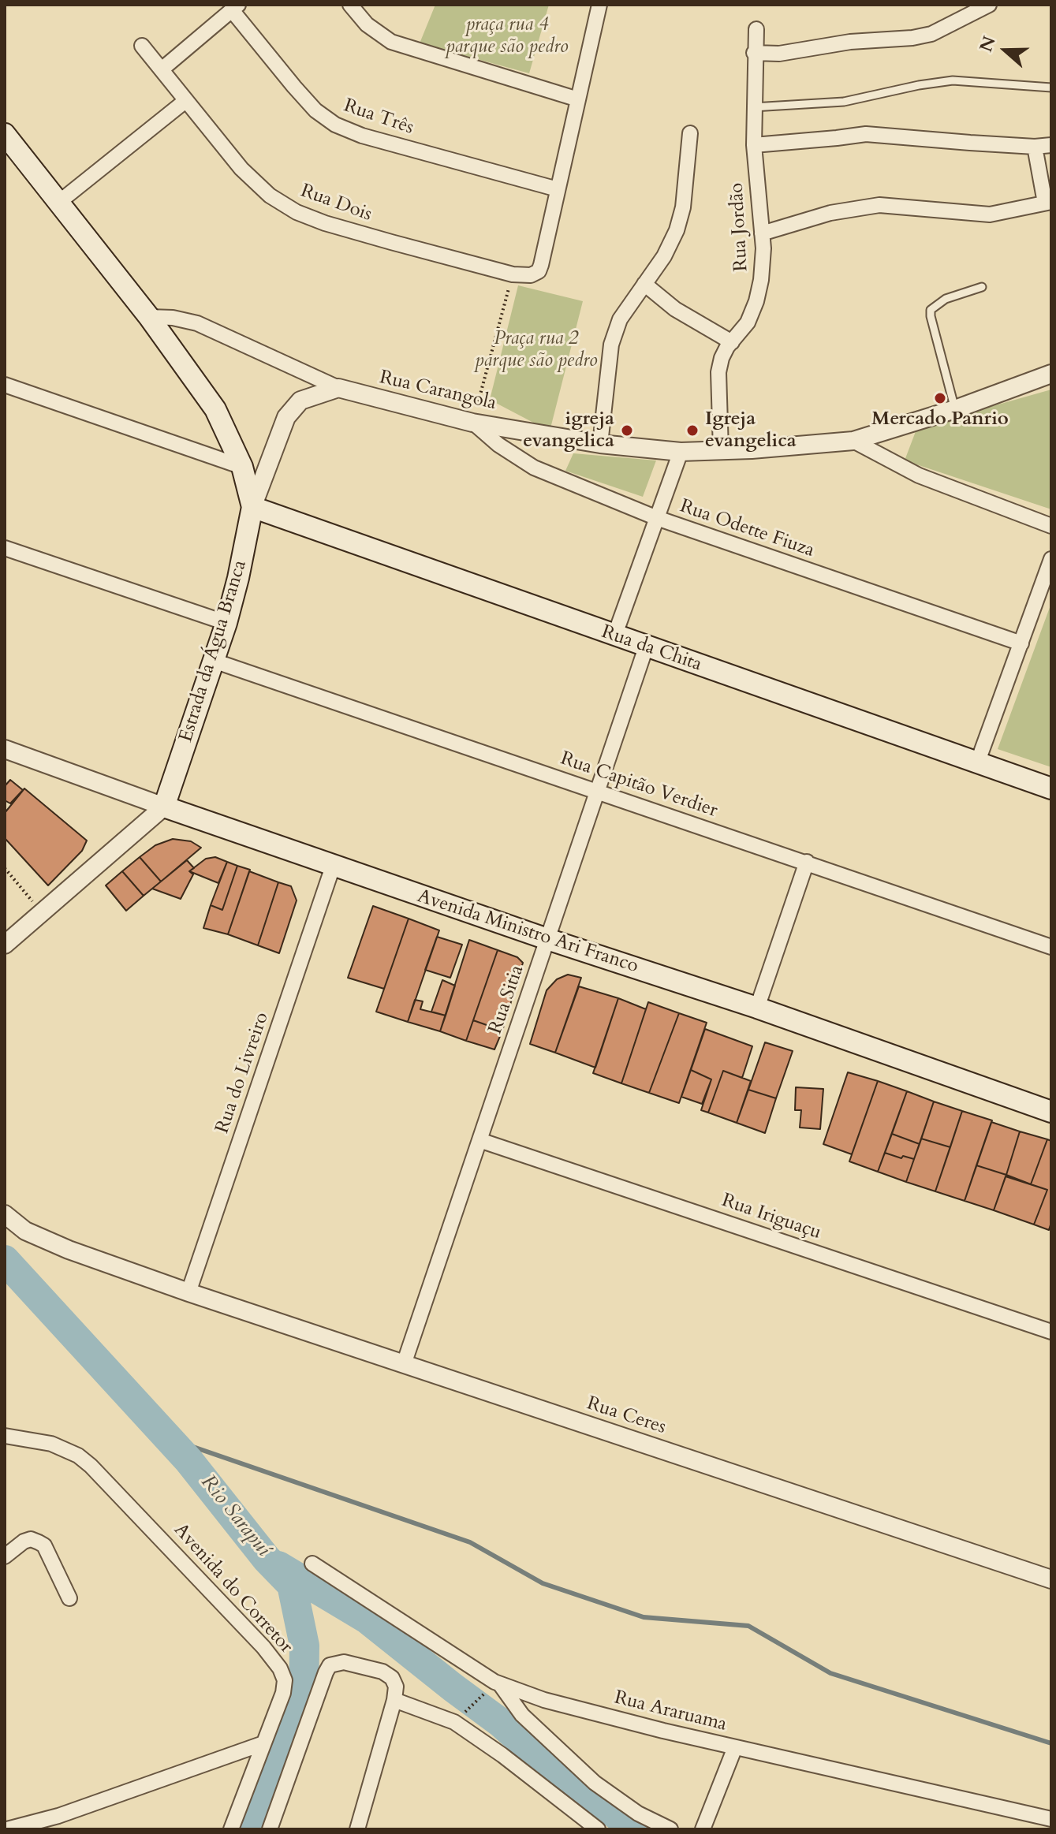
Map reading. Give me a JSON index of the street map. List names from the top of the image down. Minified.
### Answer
{"streets":{"main road":["Rua da Chita","Estrada da Água Branca","Avenida Ministro Ari Franco"],"street":["Rua Três","Rua Dois","Rua Jordão","Rua Carangola","Rua Odette Fiuza","Rua Capitão Verdier","Rua Sitia","Rua do Livreiro","Rua Iriguaçu","Rua Ceres","Avenida do Corretor","Rua Araruama"]},"crossings":[["Rua Jordão","Rua Carangola"],["Rua Carangola","Rua Odette Fiuza"],["Rua da Chita","Estrada da Água Branca"],["Rua da Chita","Rua Sitia"],["Estrada da Água Branca","Rua Capitão Verdier"],["Estrada da Água Branca","Avenida Ministro Ari Franco"],["Rua Capitão Verdier","Rua Sitia"],["Avenida Ministro Ari Franco","Rua Sitia"],["Avenida Ministro Ari Franco","Rua do Livreiro"],["Rua Sitia","Rua Iriguaçu"],["Rua Sitia","Rua Ceres"],["Rua do Livreiro","Rua Ceres"]],"water":["Rio Sarapuí"],"parks":["praça rua 4 parque são pedro","Praça rua 2 parque são pedro"],"places":["Mercado Panrio","igreja evangelica","Igreja evangelica"],"north":"left"}
